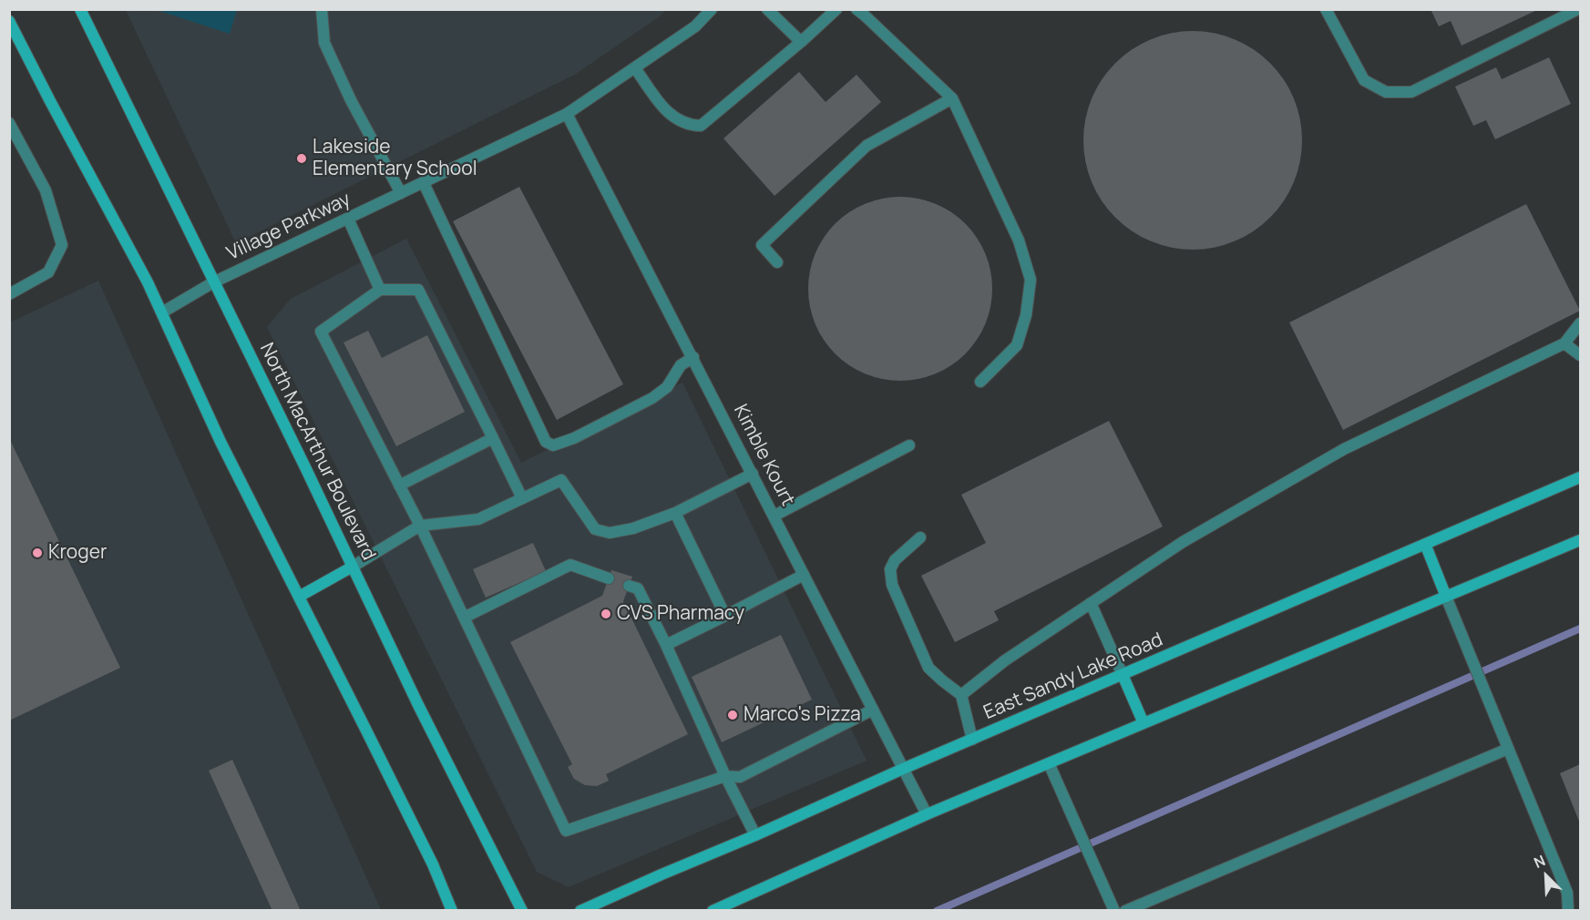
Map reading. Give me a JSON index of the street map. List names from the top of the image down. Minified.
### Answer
{"streets":{"main road":["North MacArthur Boulevard","East Sandy Lake Road"],"street":["Village Parkway","Kimble Kourt"]},"crossings":[["Village Parkway","North MacArthur Boulevard"],["Village Parkway","Kimble Kourt"],["Kimble Kourt","East Sandy Lake Road"]],"places":["Lakeside Elementary School","Kroger","CVS Pharmacy","Marco's Pizza"],"north":"top left"}
